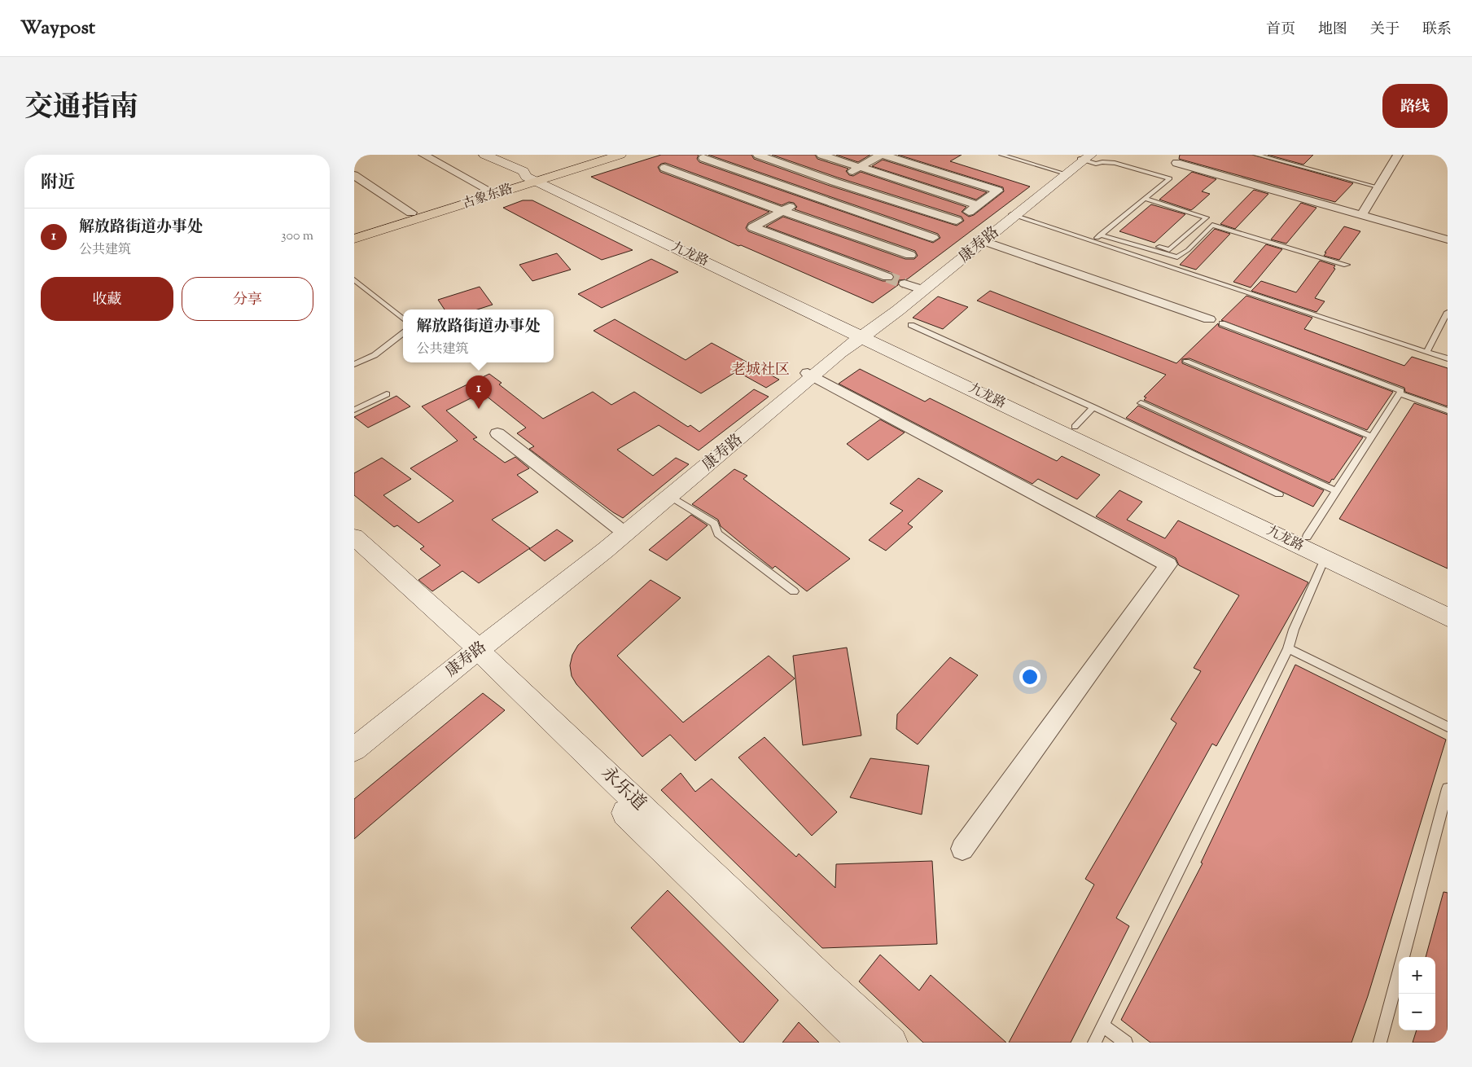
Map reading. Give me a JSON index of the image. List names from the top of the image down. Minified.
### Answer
{"streets":{"main road":["古象东路"],"street":["康寿路","九龙路","永乐道"]},"crossings":[["古象东路","九龙路"],["康寿路","九龙路"],["康寿路","永乐道"]],"districts":["老城社区"],"page":{"header":"Waypost","nav":["首页","地图","关于","联系"],"title":"交通指南","buttons":["路线",["收藏","分享"]],"heading":"附近","list":[{"mark":"1","name":"解放路街道办事处","note":"公共建筑","value":"300 m"}],"popup":["解放路街道办事处","公共建筑"],"pins":"1","map_buttons":["+","−"]}}
